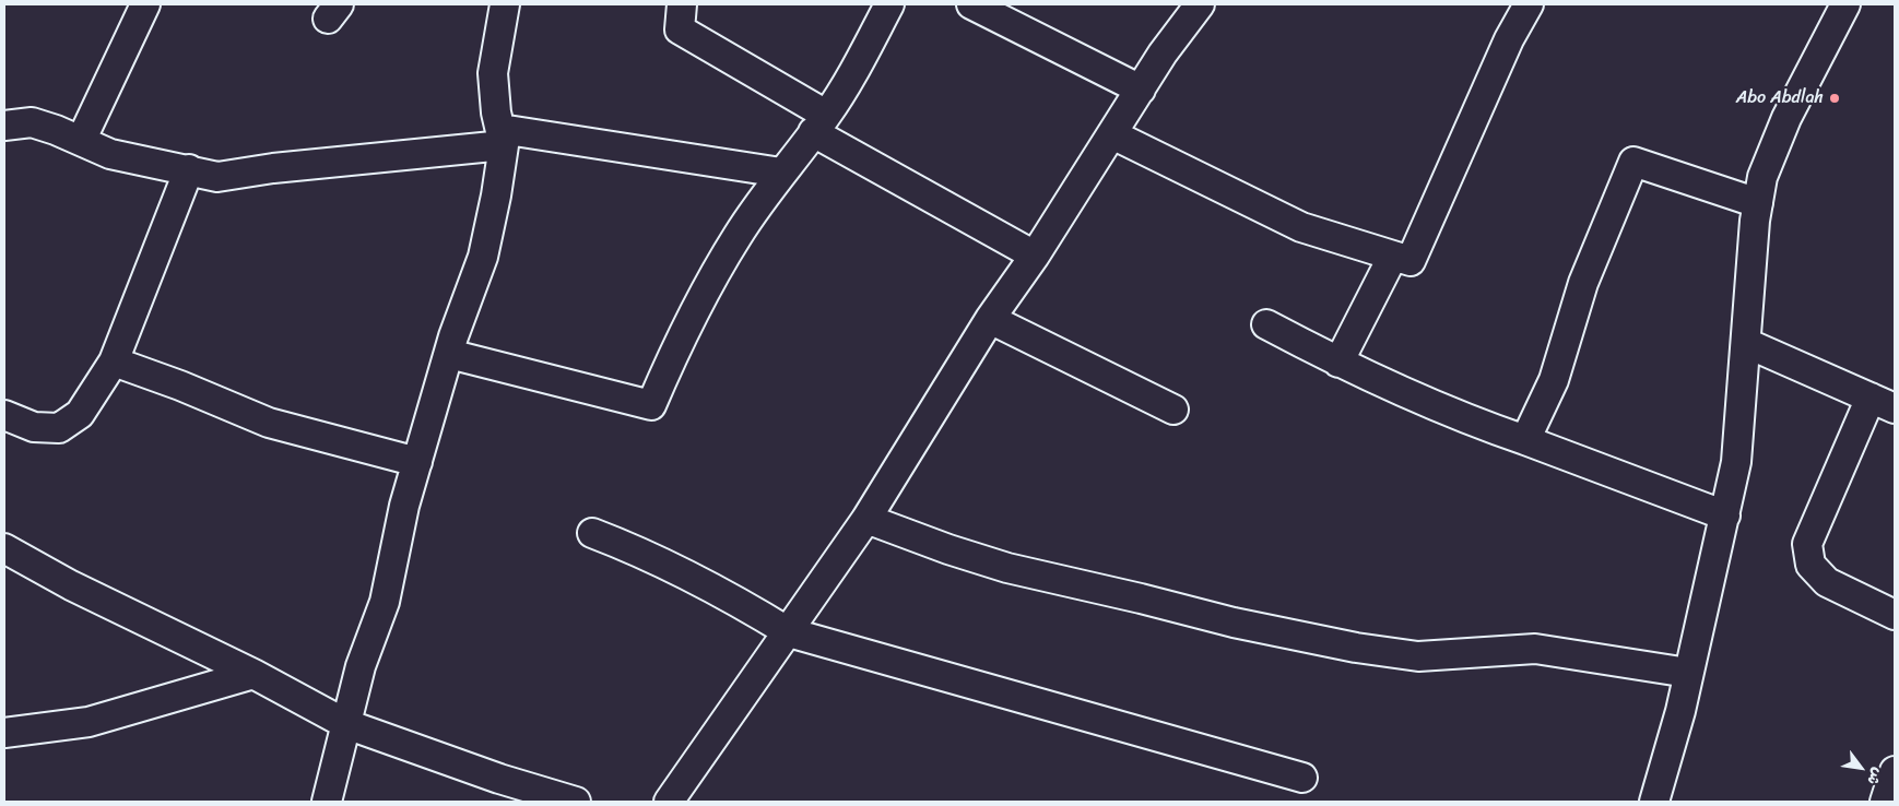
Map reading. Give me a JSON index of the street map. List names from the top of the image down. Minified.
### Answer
{"places":["Abo Abdlah"],"north":"bottom right"}
